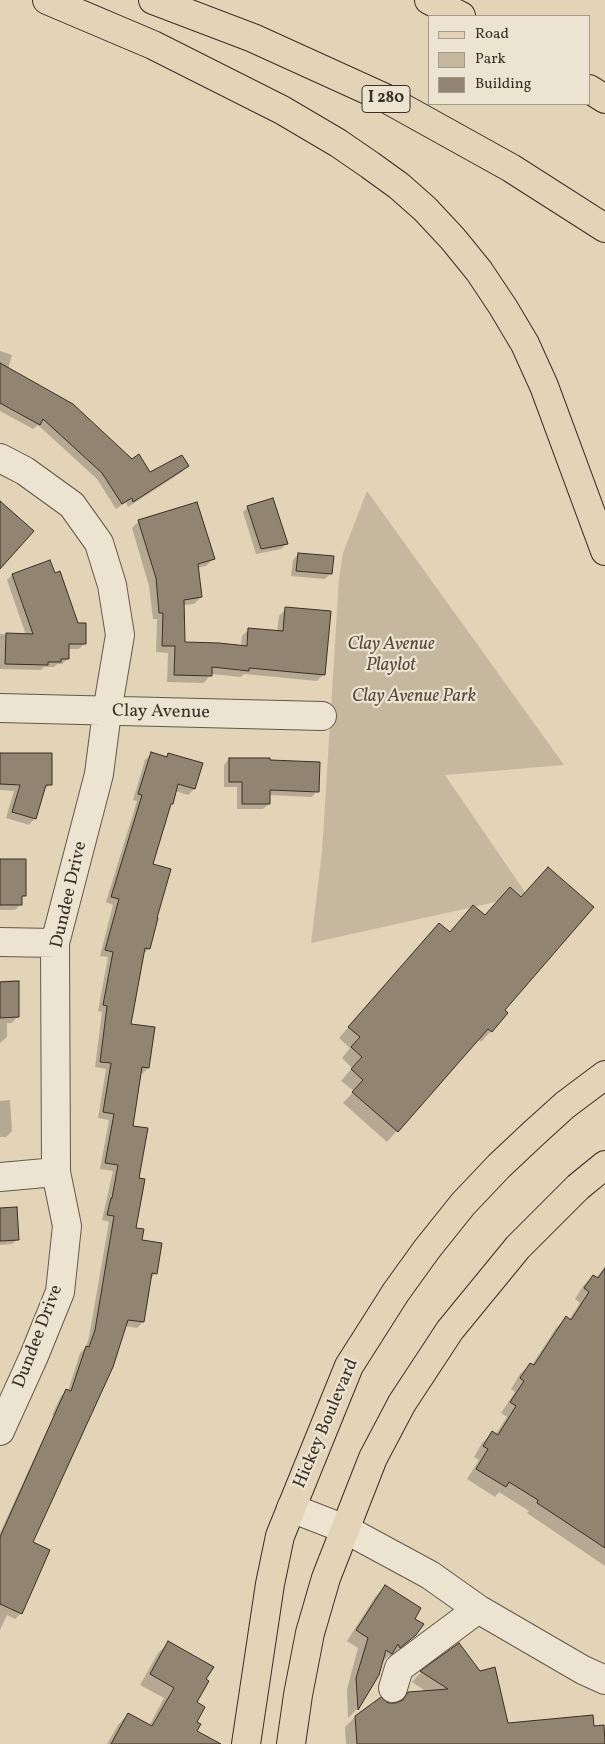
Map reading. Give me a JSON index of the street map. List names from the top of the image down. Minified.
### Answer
{"streets":{"main road":["I 280","Hickey Boulevard"],"street":["Clay Avenue","Dundee Drive"]},"crossings":[["Clay Avenue","Dundee Drive"]],"parks":["Clay Avenue Playlot","Clay Avenue Park"],"legend":["Road","Park","Building"]}
